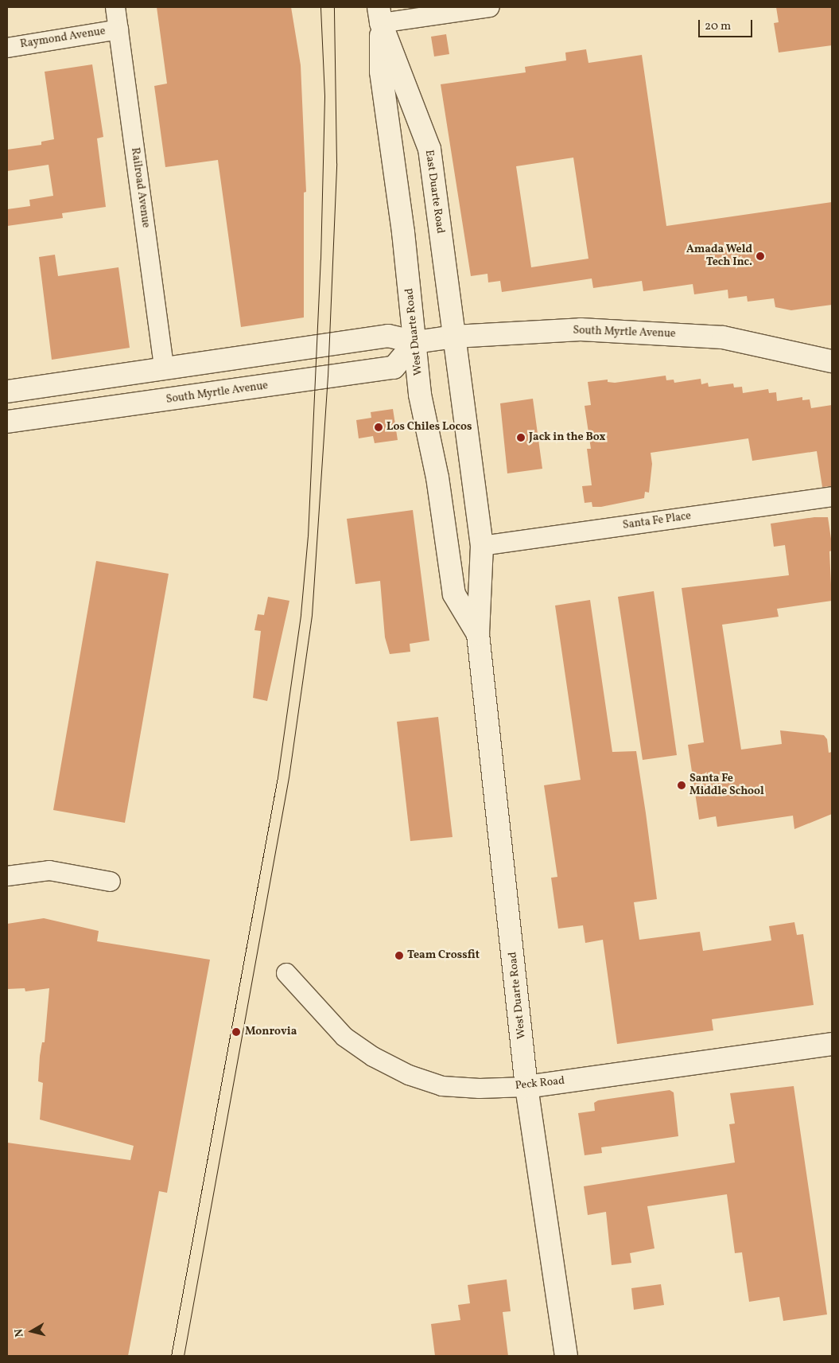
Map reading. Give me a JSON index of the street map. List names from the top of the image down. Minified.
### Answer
{"streets":{"main road":["East Duarte Road","West Duarte Road","South Myrtle Avenue","Peck Road"],"street":["Raymond Avenue","Railroad Avenue","Santa Fe Place"]},"crossings":[["Raymond Avenue","Railroad Avenue"],["Railroad Avenue","South Myrtle Avenue"],["East Duarte Road","West Duarte Road"],["East Duarte Road","South Myrtle Avenue"],["West Duarte Road","South Myrtle Avenue"],["West Duarte Road","Santa Fe Place"],["West Duarte Road","Peck Road"]],"places":["Amada Weld Tech Inc.","Los Chiles Locos","Jack in the Box","Santa Fe Middle School","Team Crossfit","Monrovia"],"scale_bar":"20 m","north":"left"}
